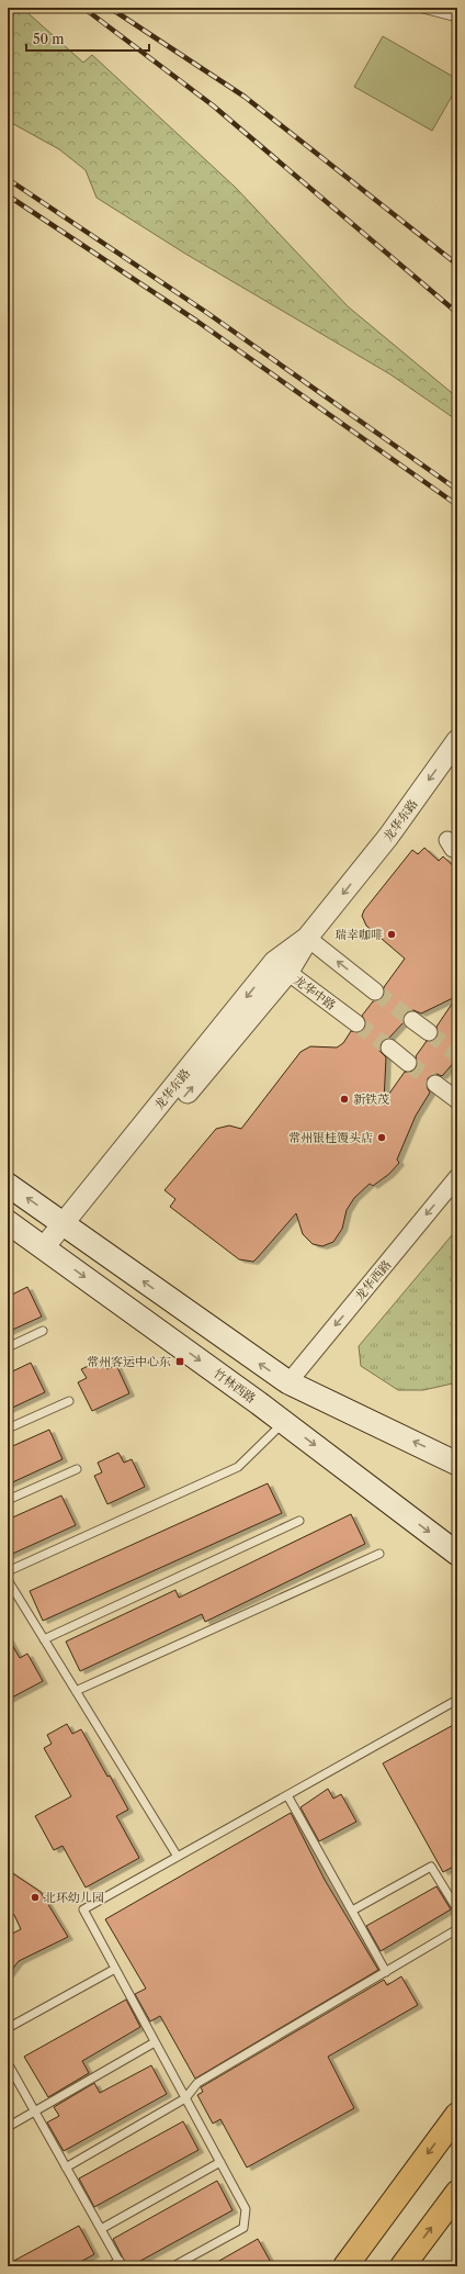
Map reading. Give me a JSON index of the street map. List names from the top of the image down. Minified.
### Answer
{"streets":{"main road":["竹林西路"],"street":["龙华东路","龙华中路","龙华西路"]},"crossings":[["龙华东路","龙华中路"],["龙华东路","竹林西路"]],"one_way":["龙华东路","龙华西路"],"places":{"other":["瑞幸咖啡","新铁茂","常州银桂馒头店","北环幼儿园"],"transit":["常州客运中心东"]},"scale_bar":"50 m"}
